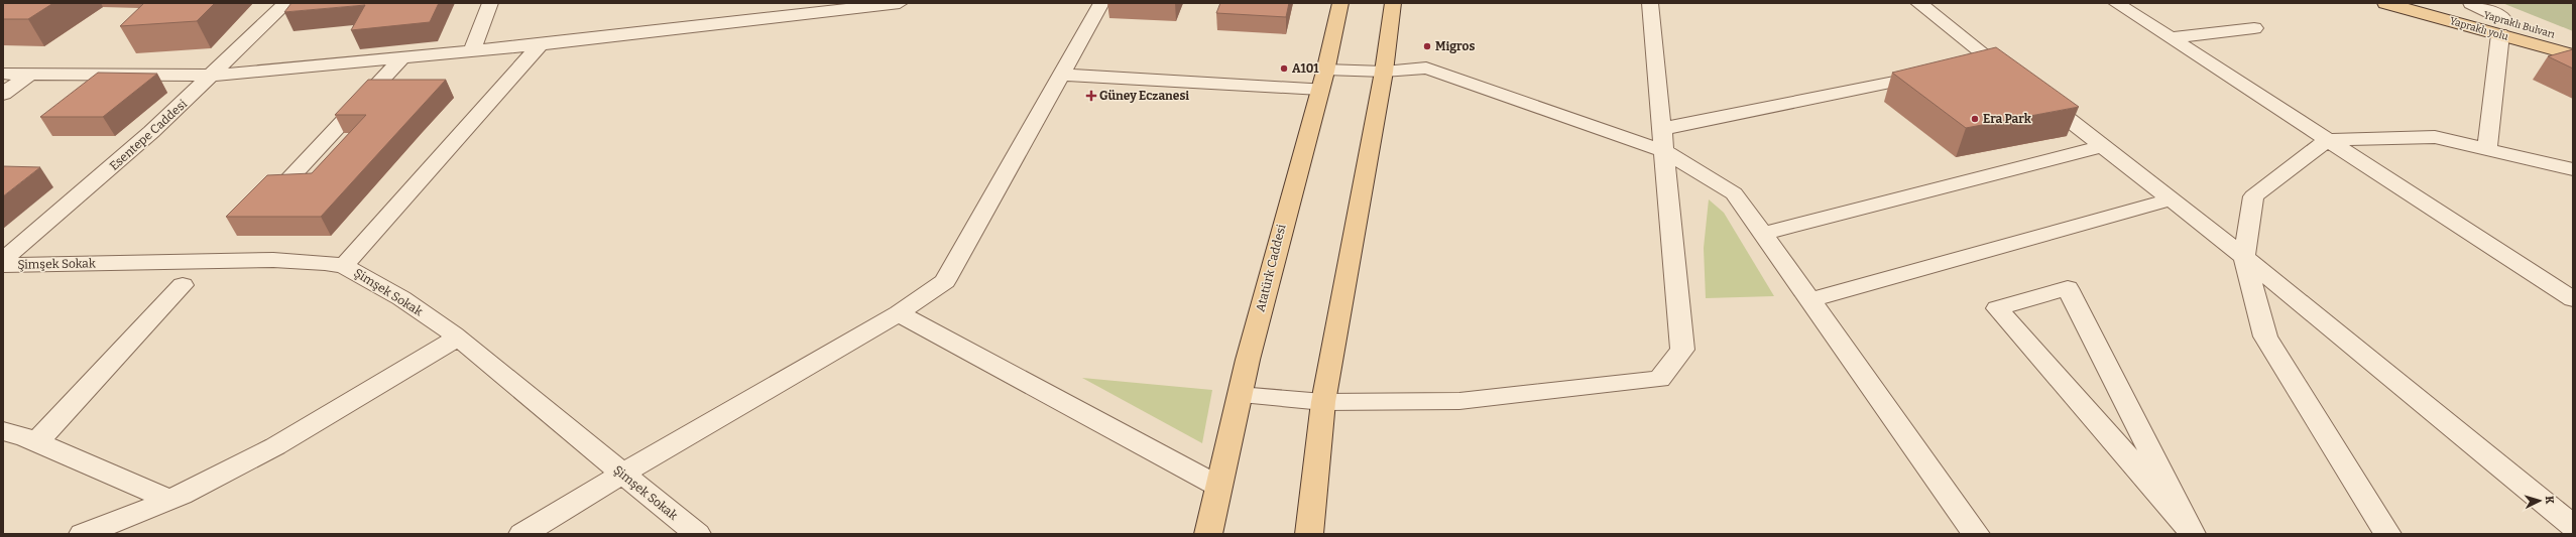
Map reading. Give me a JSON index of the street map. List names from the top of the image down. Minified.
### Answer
{"streets":{"main road":["Yapraklı Bulvarı","Yapraklı yolu","Atatürk Caddesi"],"street":["Esentepe Caddesi","Şimşek Sokak"]},"crossings":[["Yapraklı Bulvarı","Yapraklı yolu"]],"places":{"other":["Migros","A101","Era Park"],"health":["Güney Eczanesi"]},"north":"right"}
